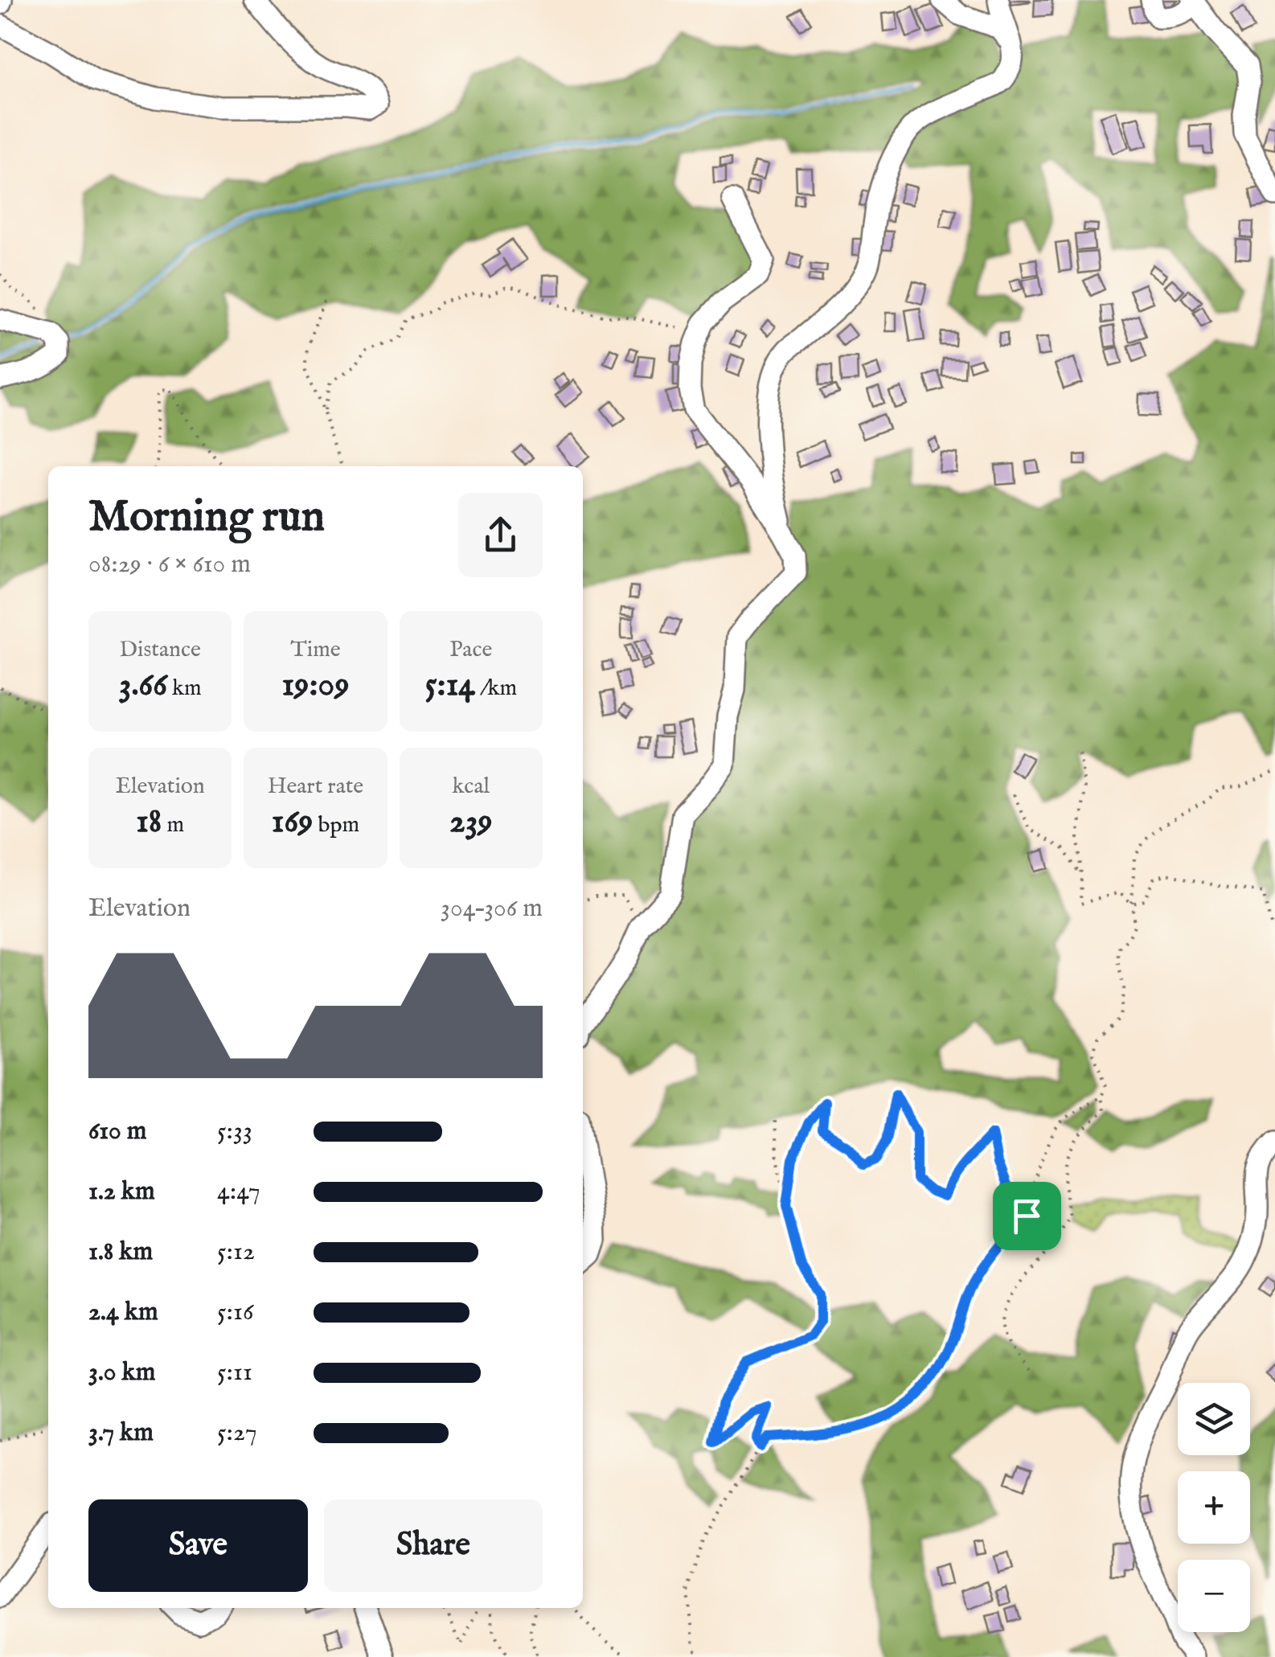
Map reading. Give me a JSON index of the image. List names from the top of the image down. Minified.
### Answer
{"page":{"heading":["Morning run","08:29 · 6 × 610 m"],"stats":[["Distance","3.66 km"],["Time","19:09"],["Pace","5:14 /km"],["Elevation","18 m"],["Heart rate","169 bpm"],["kcal","239"]],"chart":["Elevation","304–306 m"],"list":[{"name":"610 m","note":"5:33"},{"name":"1.2 km","note":"4:47"},{"name":"1.8 km","note":"5:12"},{"name":"2.4 km","note":"5:16"},{"name":"3.0 km","note":"5:11"},{"name":"3.7 km","note":"5:27"}],"map_buttons":["+","−"],"buttons":["Save","Share"]}}
